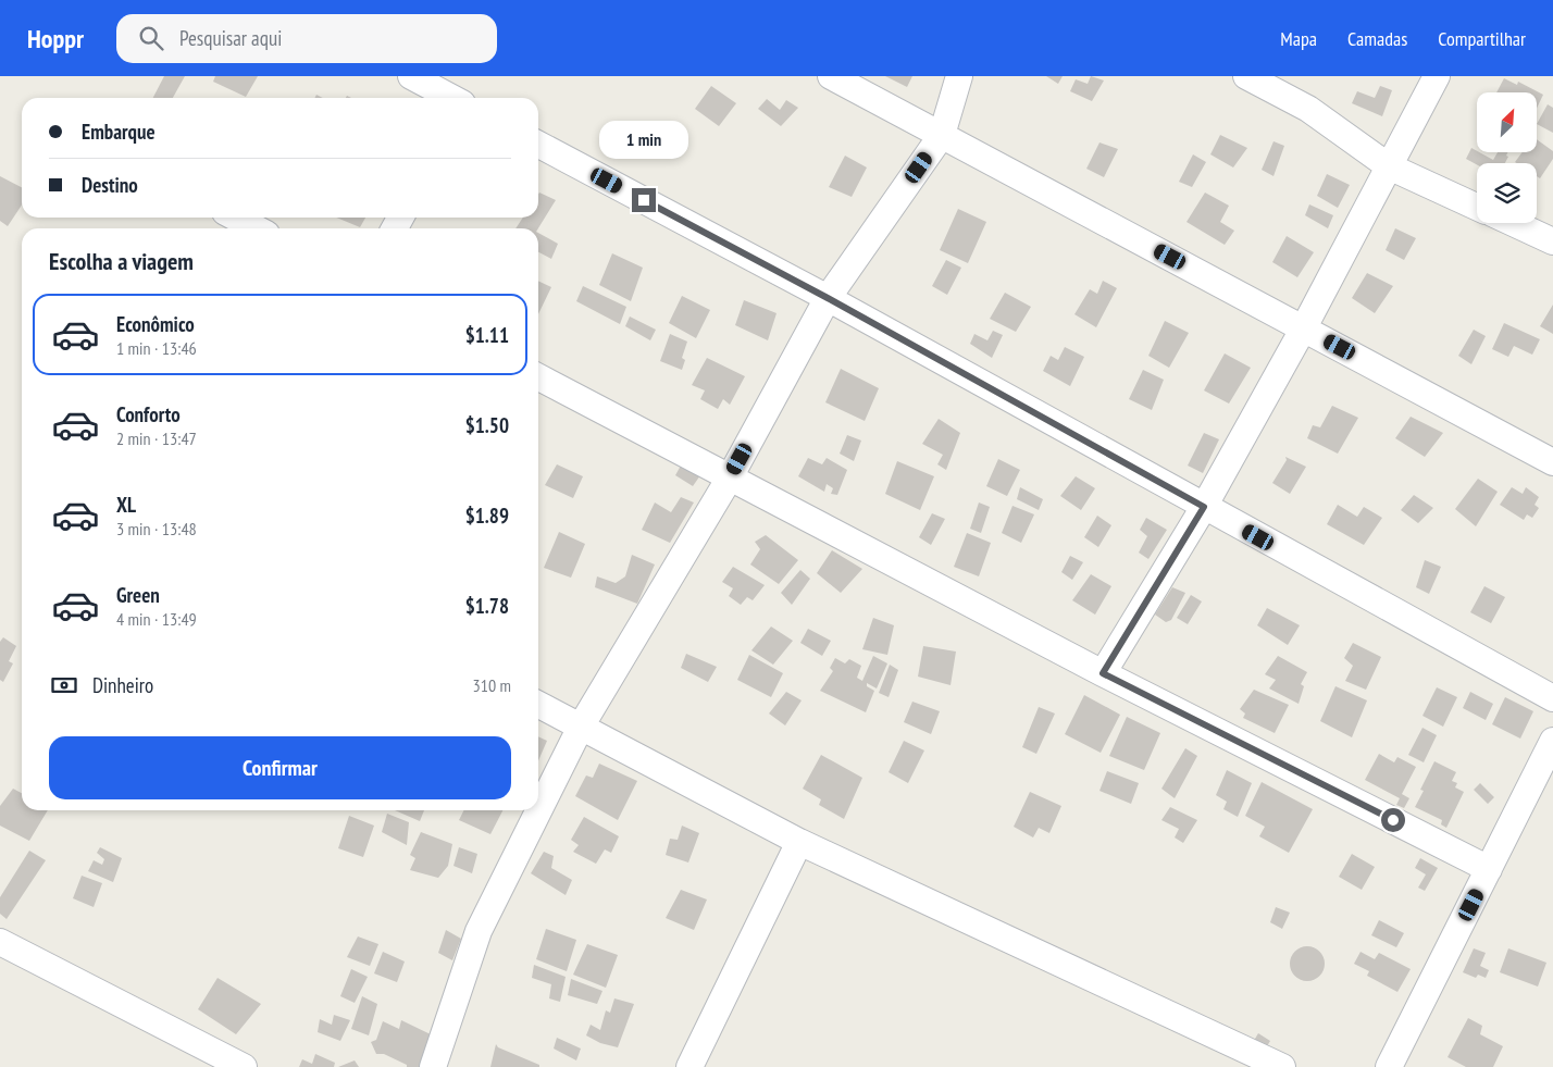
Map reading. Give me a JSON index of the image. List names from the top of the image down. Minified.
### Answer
{"north":"top right","page":{"header":"Hoppr","search":"Pesquisar aqui","nav":["Mapa","Camadas","Compartilhar"],"banner":["Embarque","Destino"],"bubble":"1 min","heading":"Escolha a viagem","list":[{"name":"Econômico","note":"1 min · 13:46","value":"$1.11"},{"name":"Conforto","note":"2 min · 13:47","value":"$1.50"},{"name":"XL","note":"3 min · 13:48","value":"$1.89"},{"name":"Green","note":"4 min · 13:49","value":"$1.78"}],"pay":["Dinheiro","310 m"],"buttons":"Confirmar"}}
